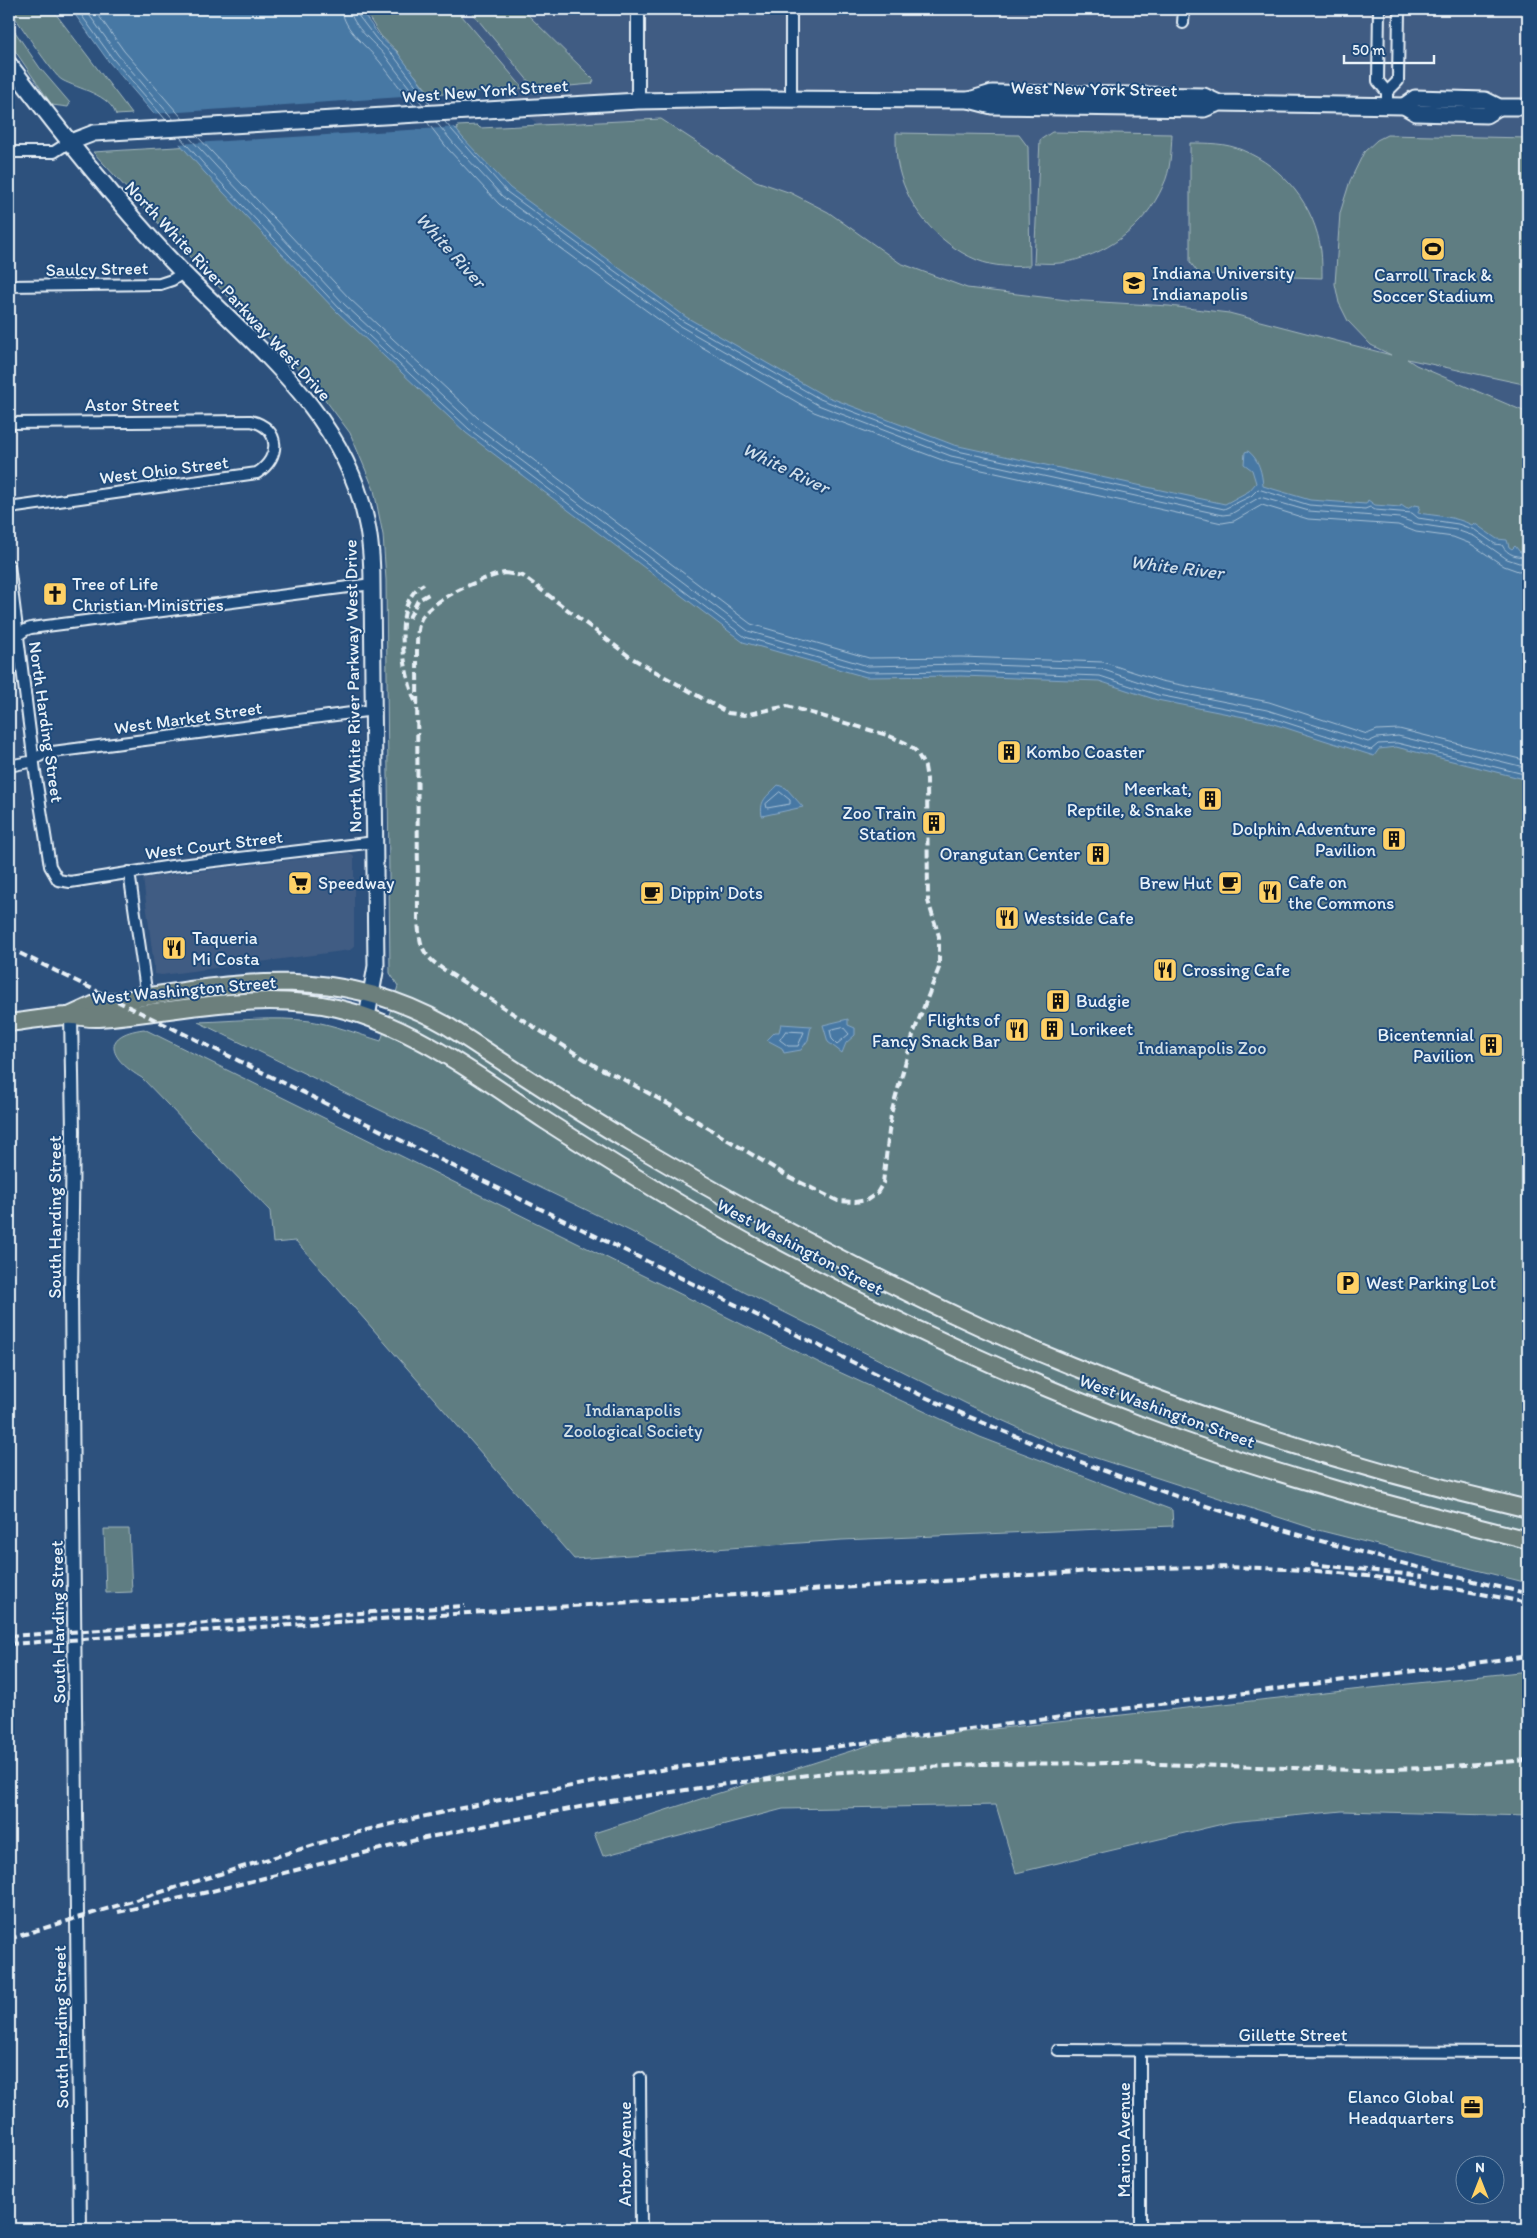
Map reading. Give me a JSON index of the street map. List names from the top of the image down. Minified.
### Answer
{"streets":{"main road":["West New York Street","North White River Parkway West Drive","West Washington Street"],"street":["Saulcy Street","Astor Street","West Ohio Street","West Market Street","North Harding Street","West Court Street","South Harding Street","Gillette Street","Marion Avenue","Arbor Avenue"]},"crossings":[["West New York Street","North White River Parkway West Drive"],["Saulcy Street","North White River Parkway West Drive"],["North White River Parkway West Drive","West Market Street"],["North White River Parkway West Drive","West Court Street"],["North White River Parkway West Drive","West Washington Street"],["Astor Street","West Ohio Street"],["West Market Street","North Harding Street"],["North Harding Street","West Court Street"],["West Washington Street","South Harding Street"],["Gillette Street","Marion Avenue"]],"water":["White River"],"parks":["Indianapolis Zoo","Indianapolis Zoological Society"],"places":{"sports":["Carroll Track & Soccer Stadium"],"school or university":["Indiana University Indianapolis"],"church":["Tree of Life Christian Ministries"],"building":["Kombo Coaster","Meerkat, Reptile, & Snake","Zoo Train Station","Dolphin Adventure Pavilion","Orangutan Center","Budgie","Lorikeet","Bicentennial Pavilion"],"supermarket":["Speedway"],"cafe":["Brew Hut","Dippin' Dots"],"restaurant":["Cafe on the Commons","Westside Cafe","Taqueria Mi Costa","Crossing Cafe","Flights of Fancy Snack Bar"],"parking":["West Parking Lot"],"office":["Elanco Global Headquarters"]},"scale_bar":"50 m","north":"top"}
